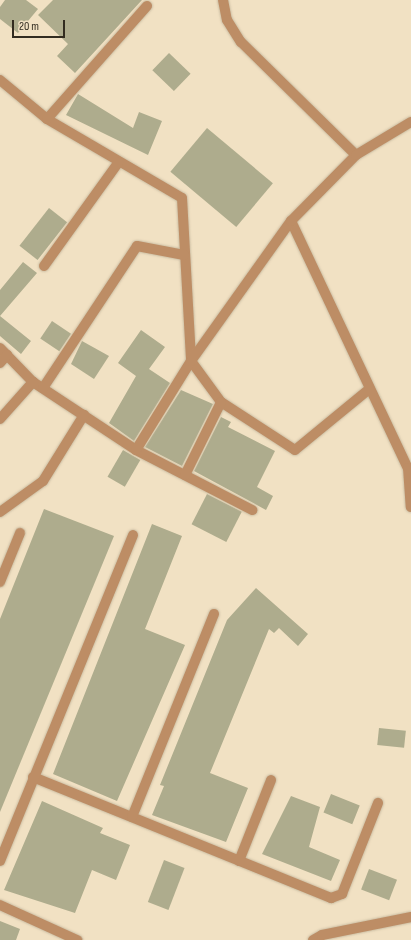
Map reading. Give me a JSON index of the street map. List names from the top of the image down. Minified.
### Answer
{"scale_bar":"20 m"}
